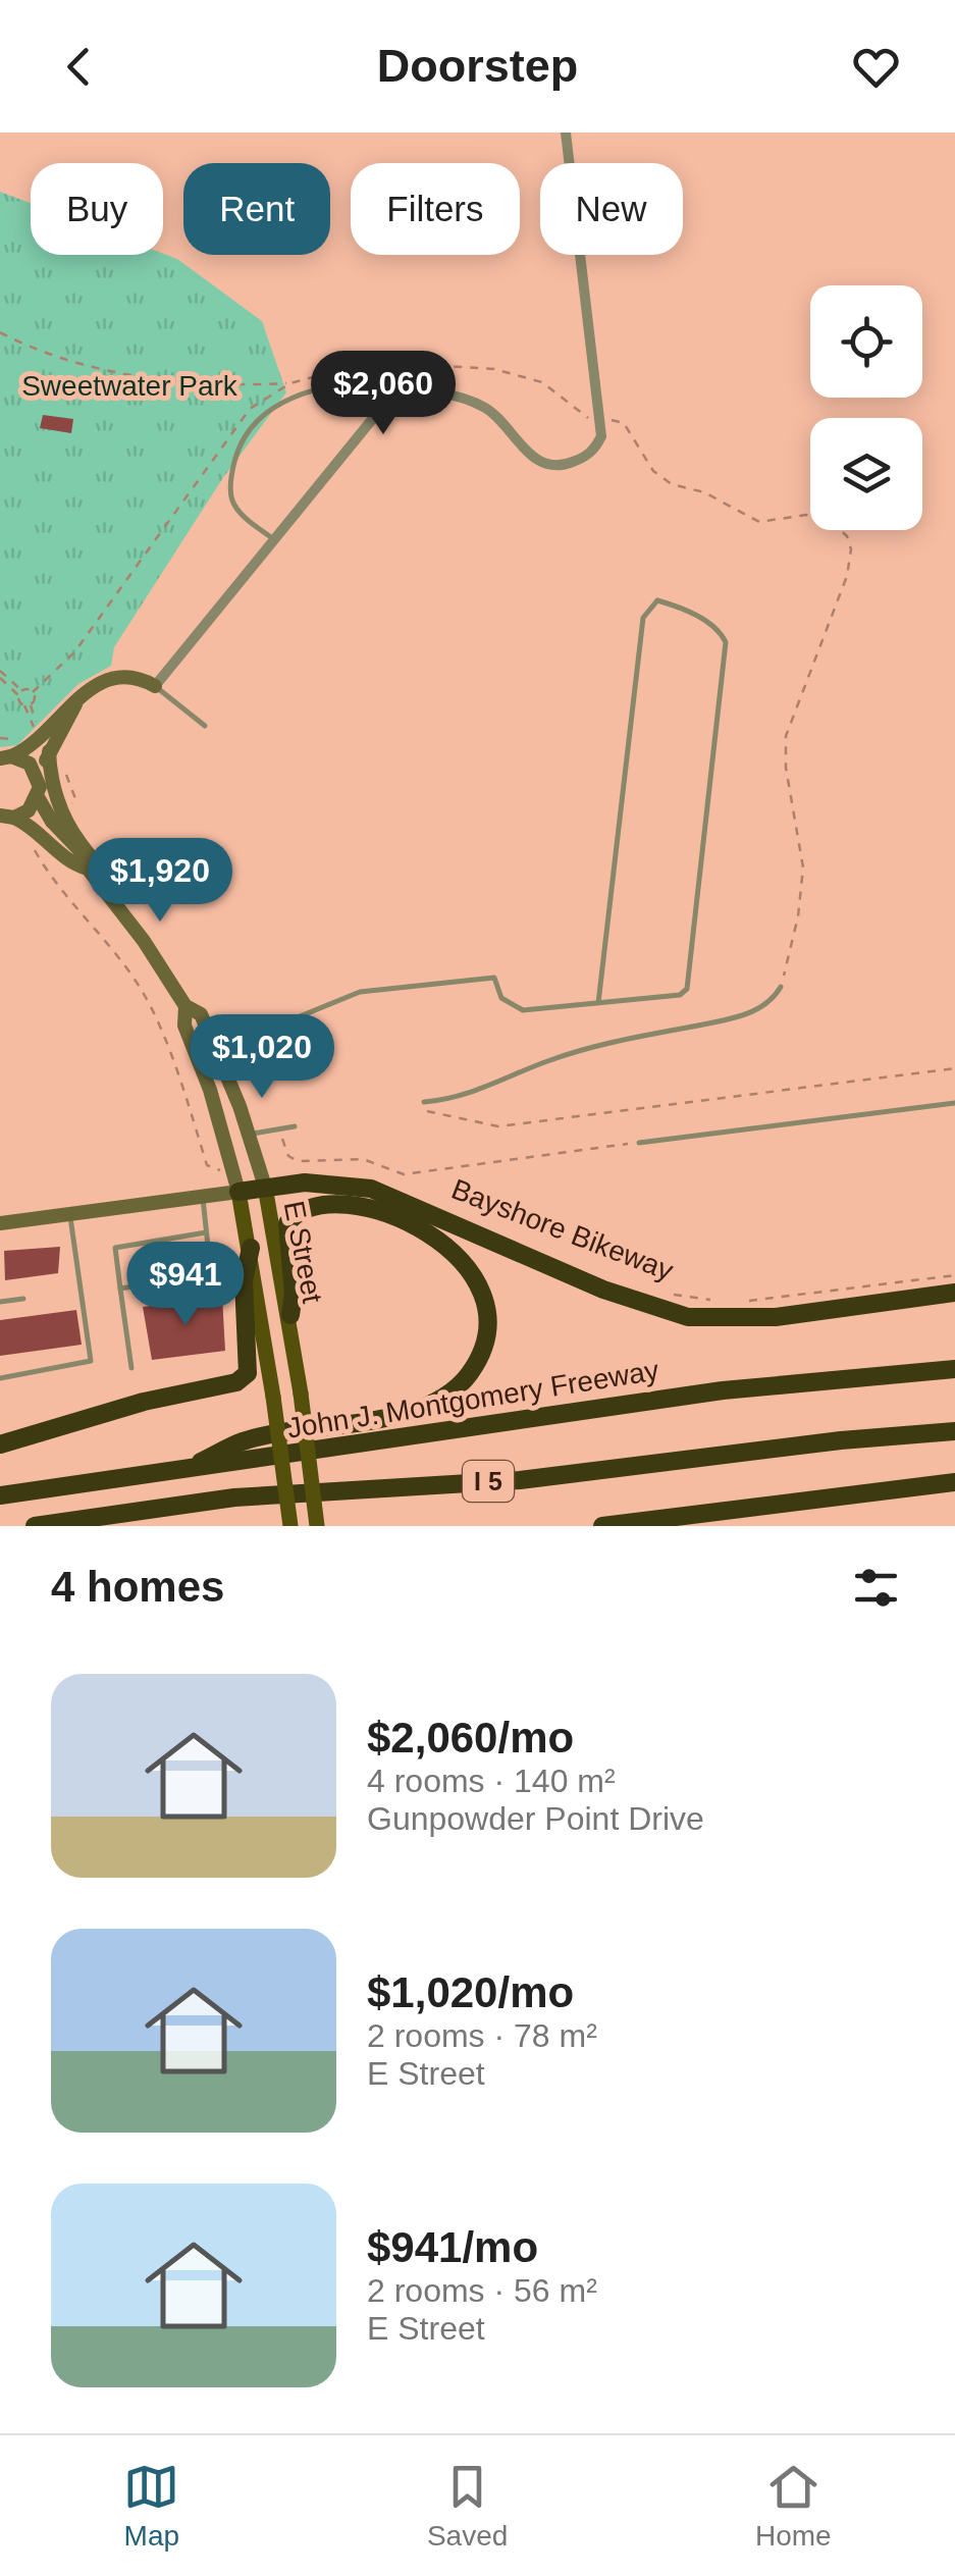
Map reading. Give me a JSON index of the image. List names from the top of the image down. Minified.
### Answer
{"streets":{"highway":["John J. Montgomery Freeway","I 5"],"main road":["E Street"],"path":["Bayshore Bikeway"]},"parks":["Sweetwater Park"],"page":{"header":"Doorstep","chip":["Buy","Rent","Filters","New"],"price":["$2,060","$1,920","$1,020","$941"],"heading":"4 homes","list":[{"name":"$2,060/mo","note":"4 rooms · 140 m² · Gunpowder Point Drive"},{"name":"$1,020/mo","note":"2 rooms · 78 m² · E Street"},{"name":"$941/mo","note":"2 rooms · 56 m² · E Street"}],"tabs":["Map","Saved","Home"]}}
